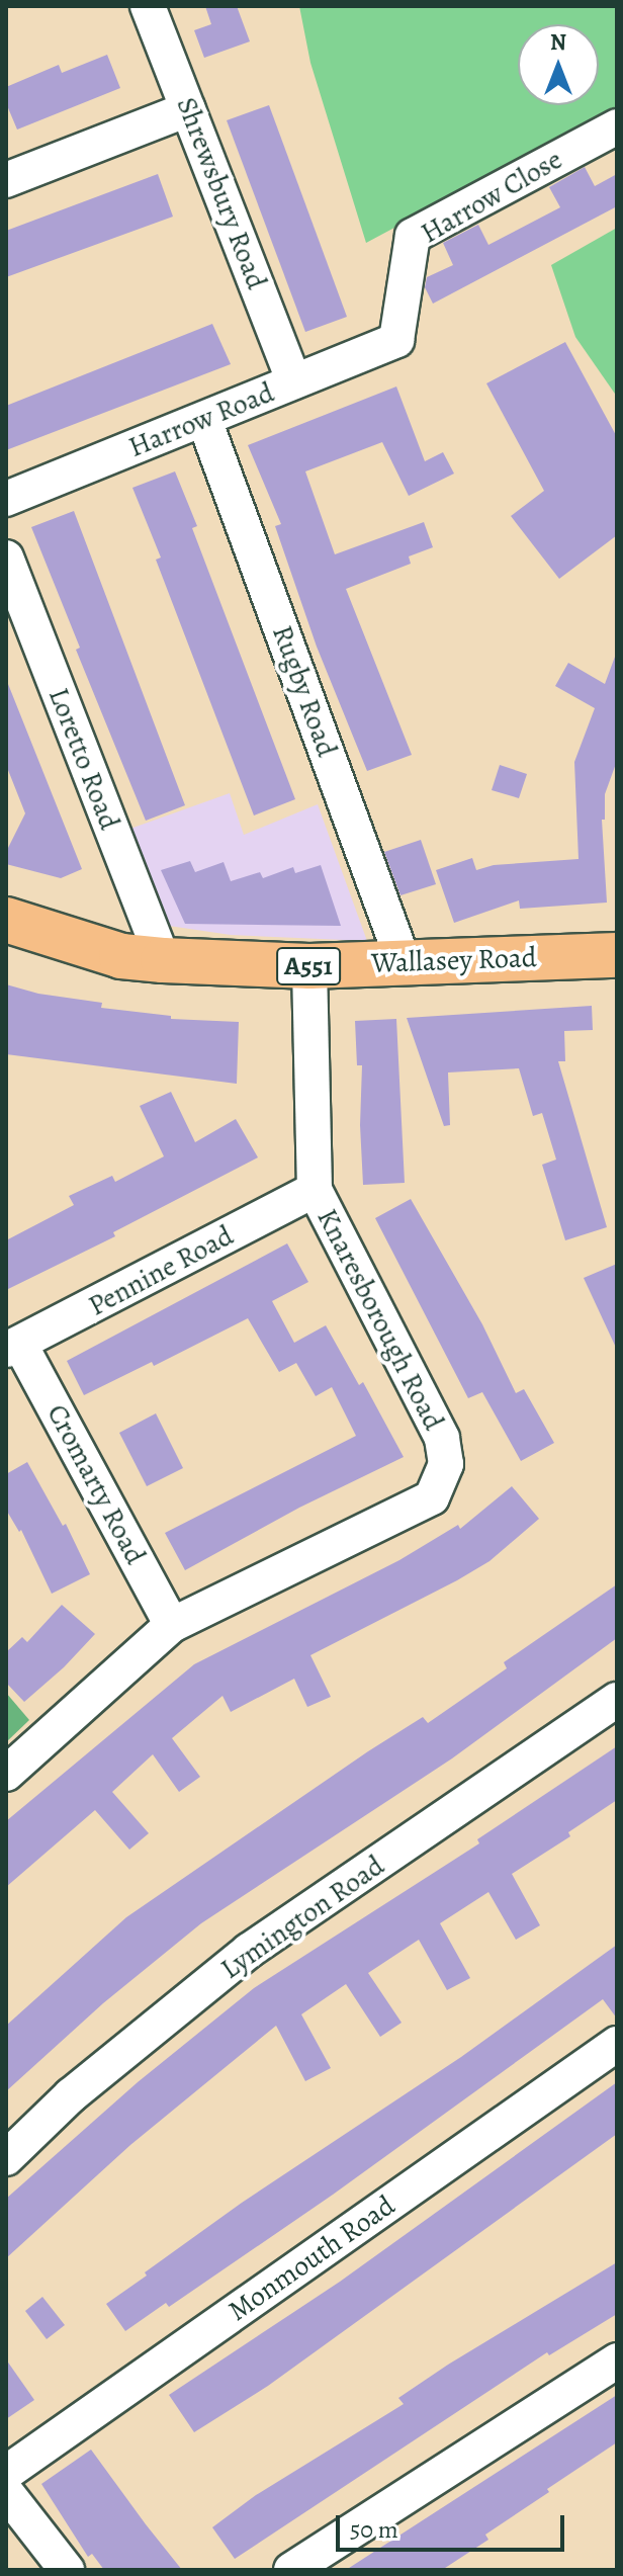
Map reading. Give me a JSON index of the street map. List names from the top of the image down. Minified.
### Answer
{"streets":{"main road":["Wallasey Road","A551"],"street":["Shrewsbury Road","Harrow Close","Harrow Road","Rugby Road","Loretto Road","Pennine Road","Knaresborough Road","Cromarty Road","Lymington Road","Monmouth Road"]},"crossings":[["Shrewsbury Road","Harrow Road"],["Harrow Close","Harrow Road"],["Harrow Road","Rugby Road"],["Rugby Road","Wallasey Road"],["Loretto Road","Wallasey Road"],["Wallasey Road","Knaresborough Road"],["Pennine Road","Knaresborough Road"],["Pennine Road","Cromarty Road"],["Knaresborough Road","Cromarty Road"]],"scale_bar":"50 m","north":"top"}
